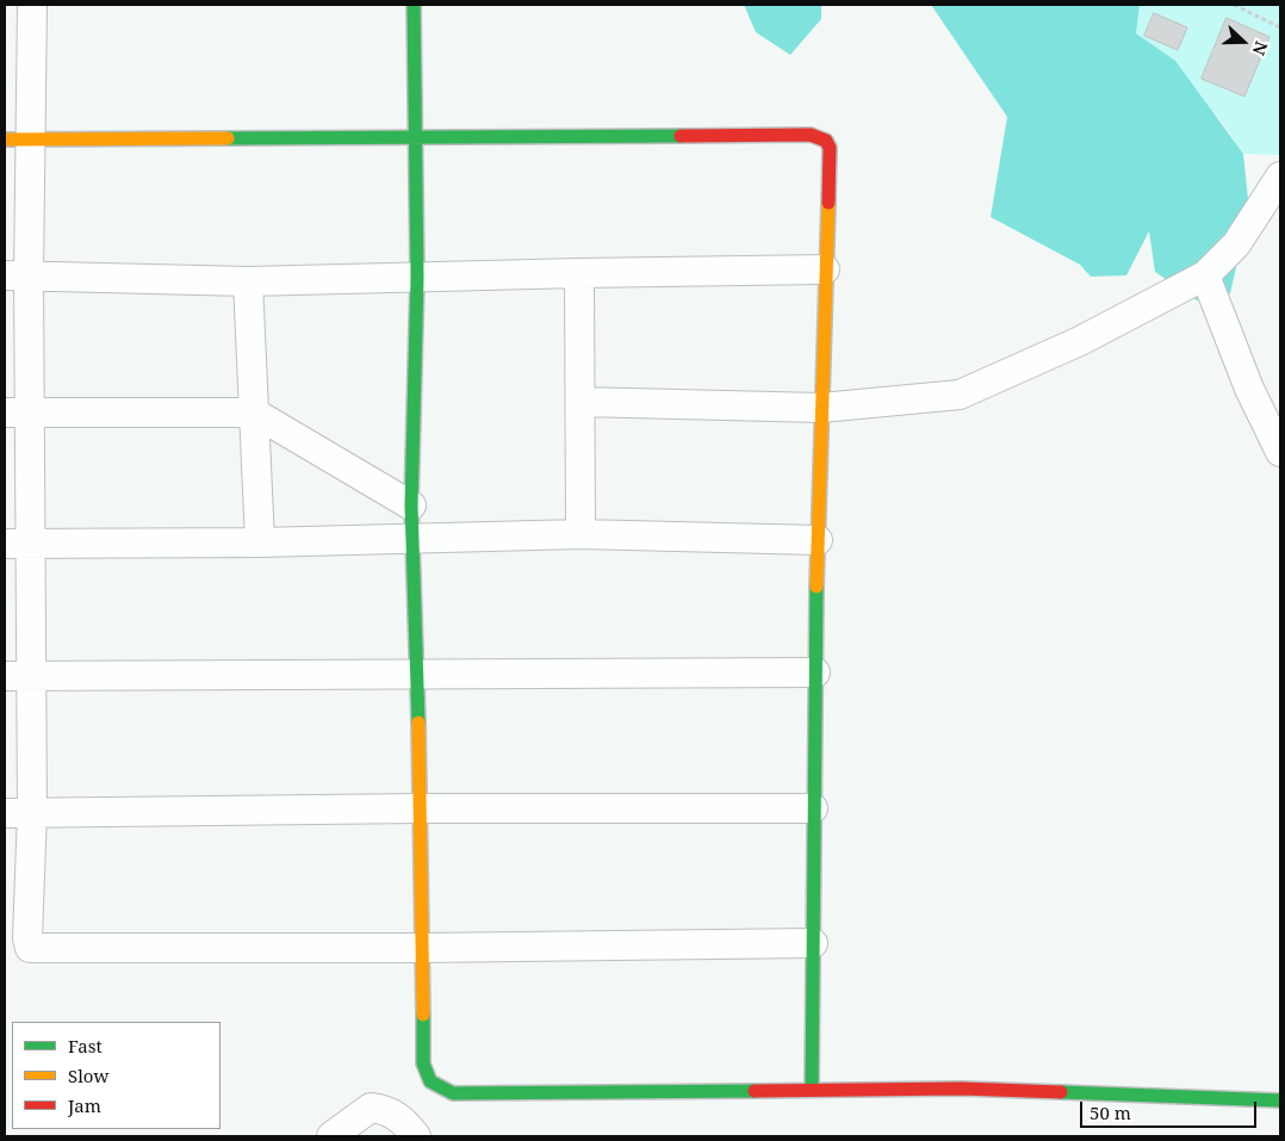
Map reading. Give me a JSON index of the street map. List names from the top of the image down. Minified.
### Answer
{"legend":["Fast","Slow","Jam"],"scale_bar":"50 m","north":"right"}
